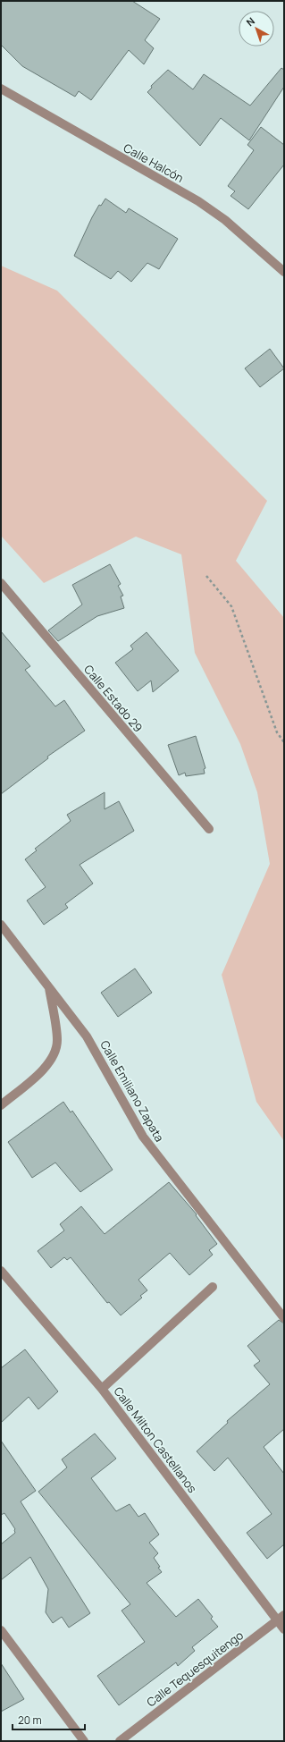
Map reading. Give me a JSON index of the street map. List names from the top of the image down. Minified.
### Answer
{"streets":{"street":["Calle Halcón","Calle Estado 29","Calle Emiliano Zapata","Calle Milton Castellanos","Calle Tequesquitengo"]},"crossings":[["Calle Milton Castellanos","Calle Tequesquitengo"]],"scale_bar":"20 m","north":"top left"}
